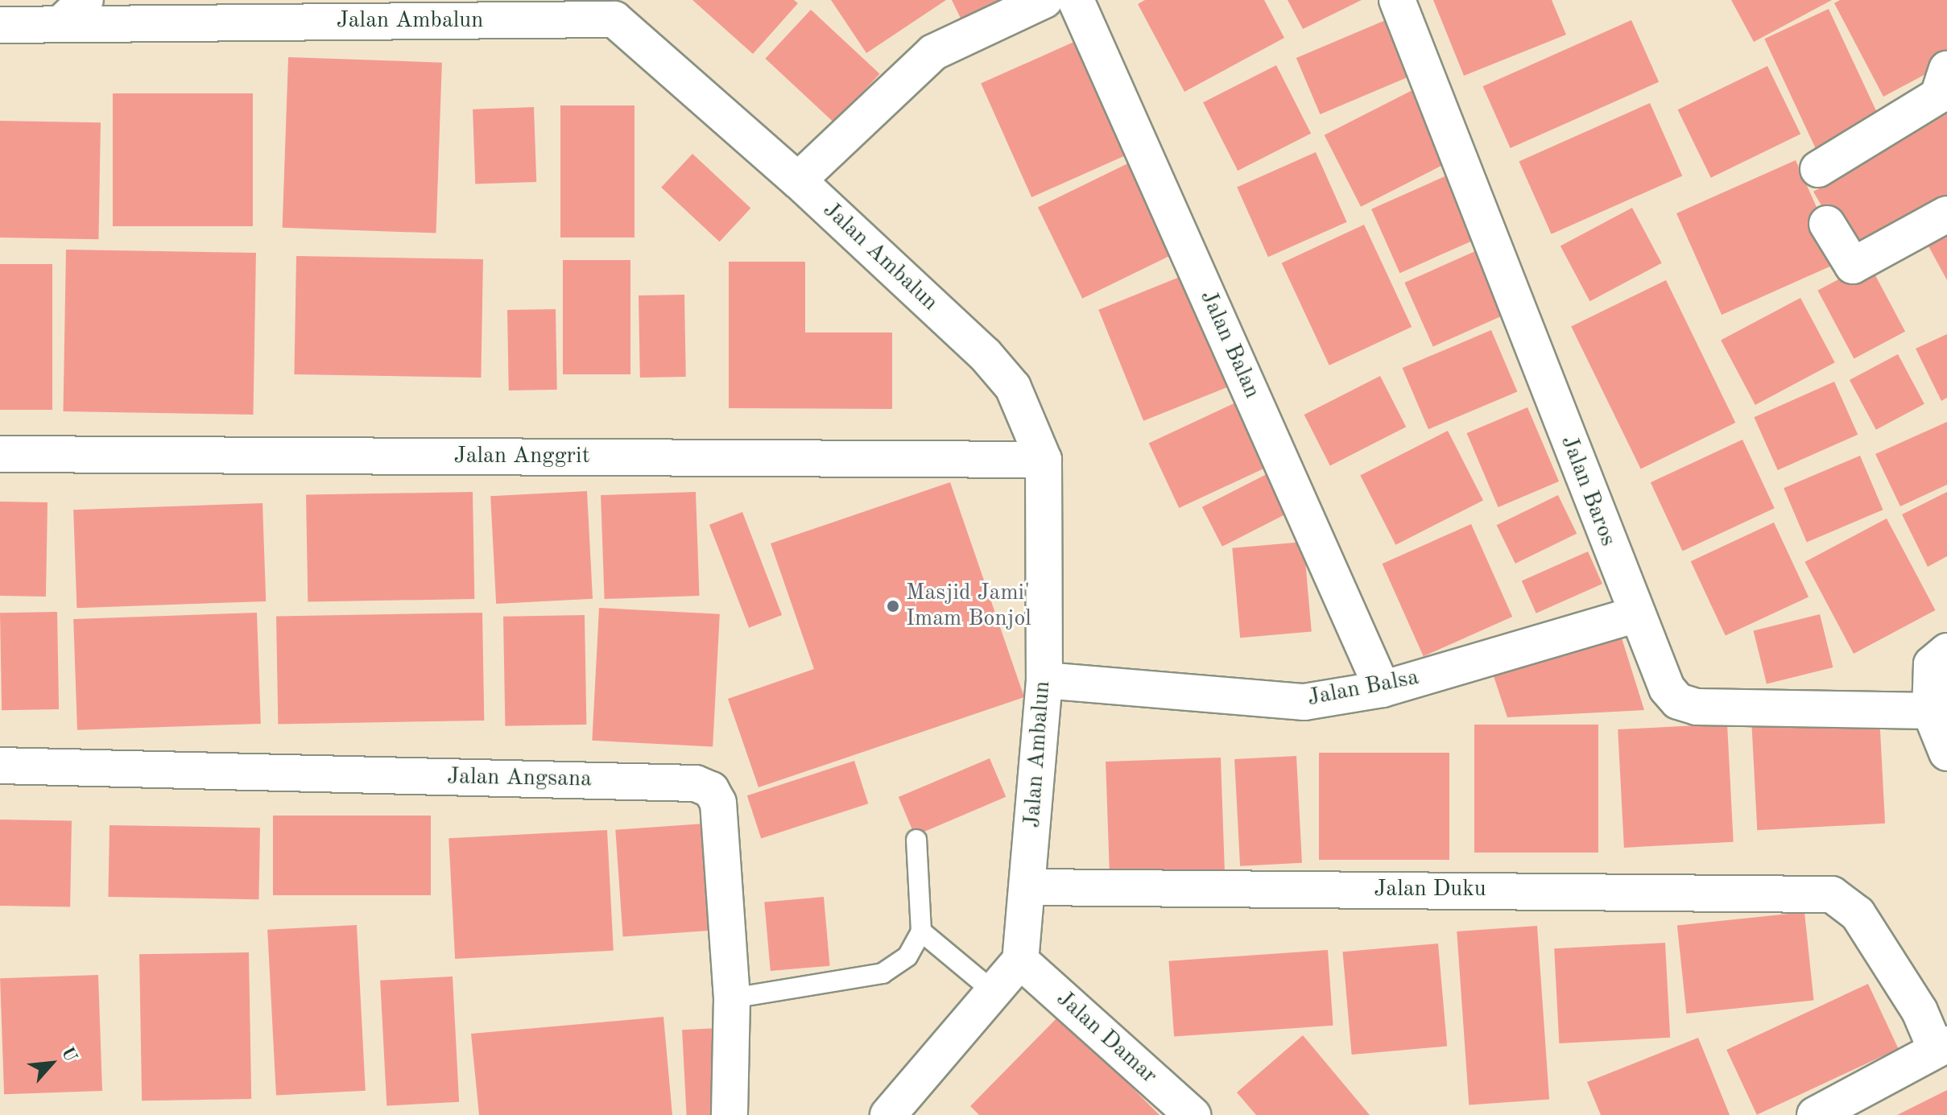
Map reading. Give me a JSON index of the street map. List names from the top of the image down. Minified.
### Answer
{"streets":{"street":["Jalan Ambalun","Jalan Balan","Jalan Anggrit","Jalan Baros","Jalan Balsa","Jalan Angsana","Jalan Duku","Jalan Damar"]},"crossings":[["Jalan Ambalun","Jalan Anggrit"],["Jalan Ambalun","Jalan Balsa"],["Jalan Ambalun","Jalan Duku"],["Jalan Ambalun","Jalan Damar"],["Jalan Balan","Jalan Balsa"],["Jalan Baros","Jalan Balsa"]],"places":["Masjid Jami' Imam Bonjol"],"north":"top right"}
